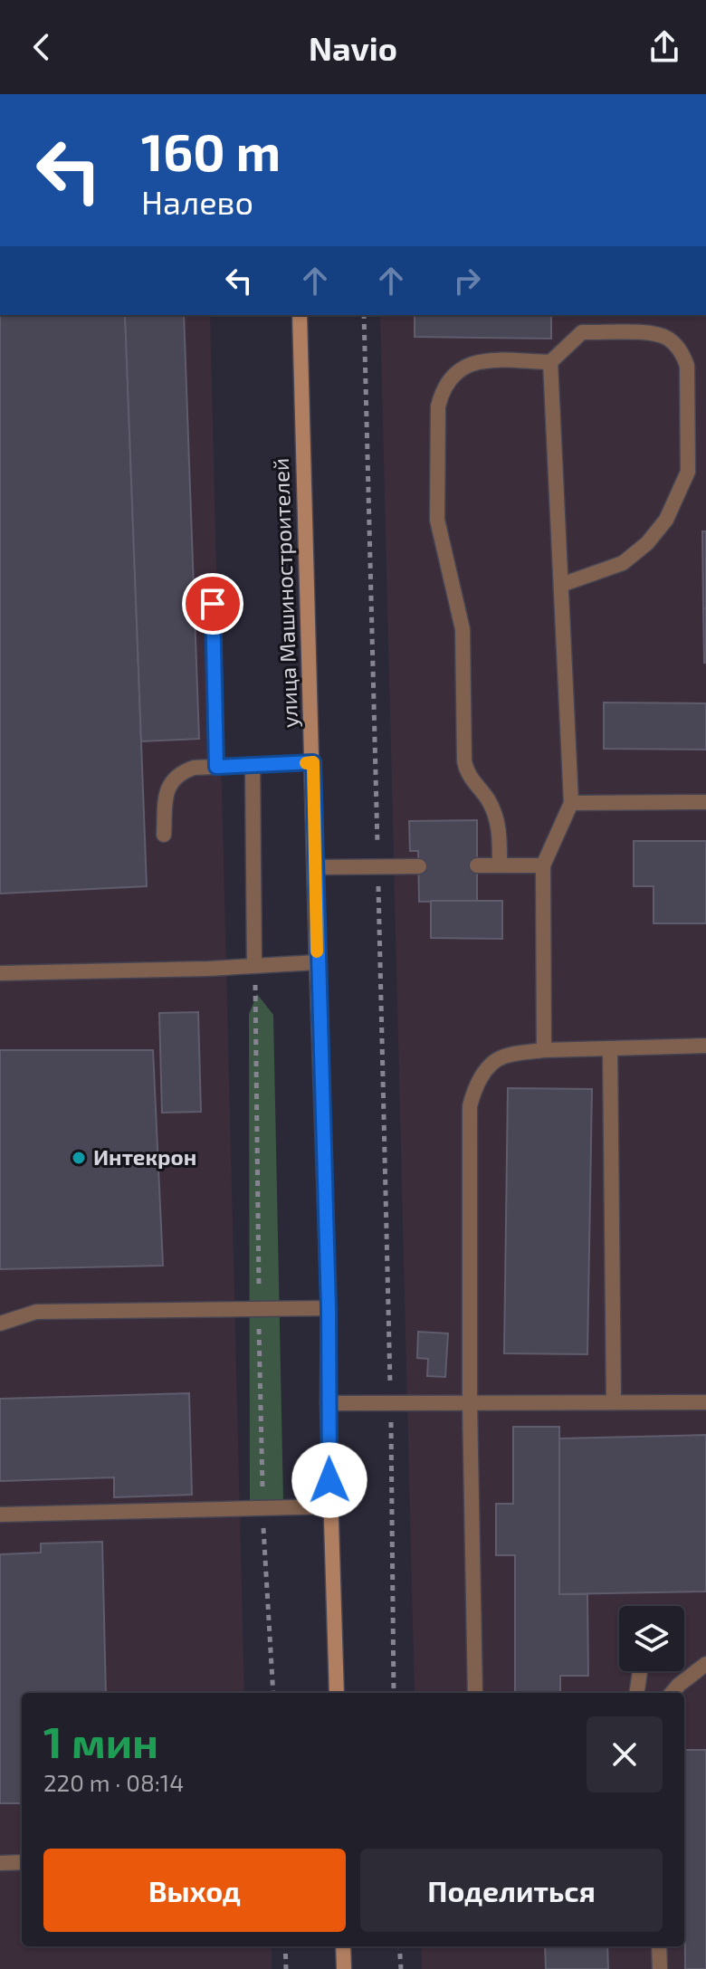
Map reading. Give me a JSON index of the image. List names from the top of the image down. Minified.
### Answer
{"streets":{"main road":["улица Машиностроителей"]},"places":["Интекрон"],"page":{"header":"Navio","turn":["160 m","Налево"],"heading":["1 мин","220 m · 08:14"],"buttons":["Выход","Поделиться"]}}
